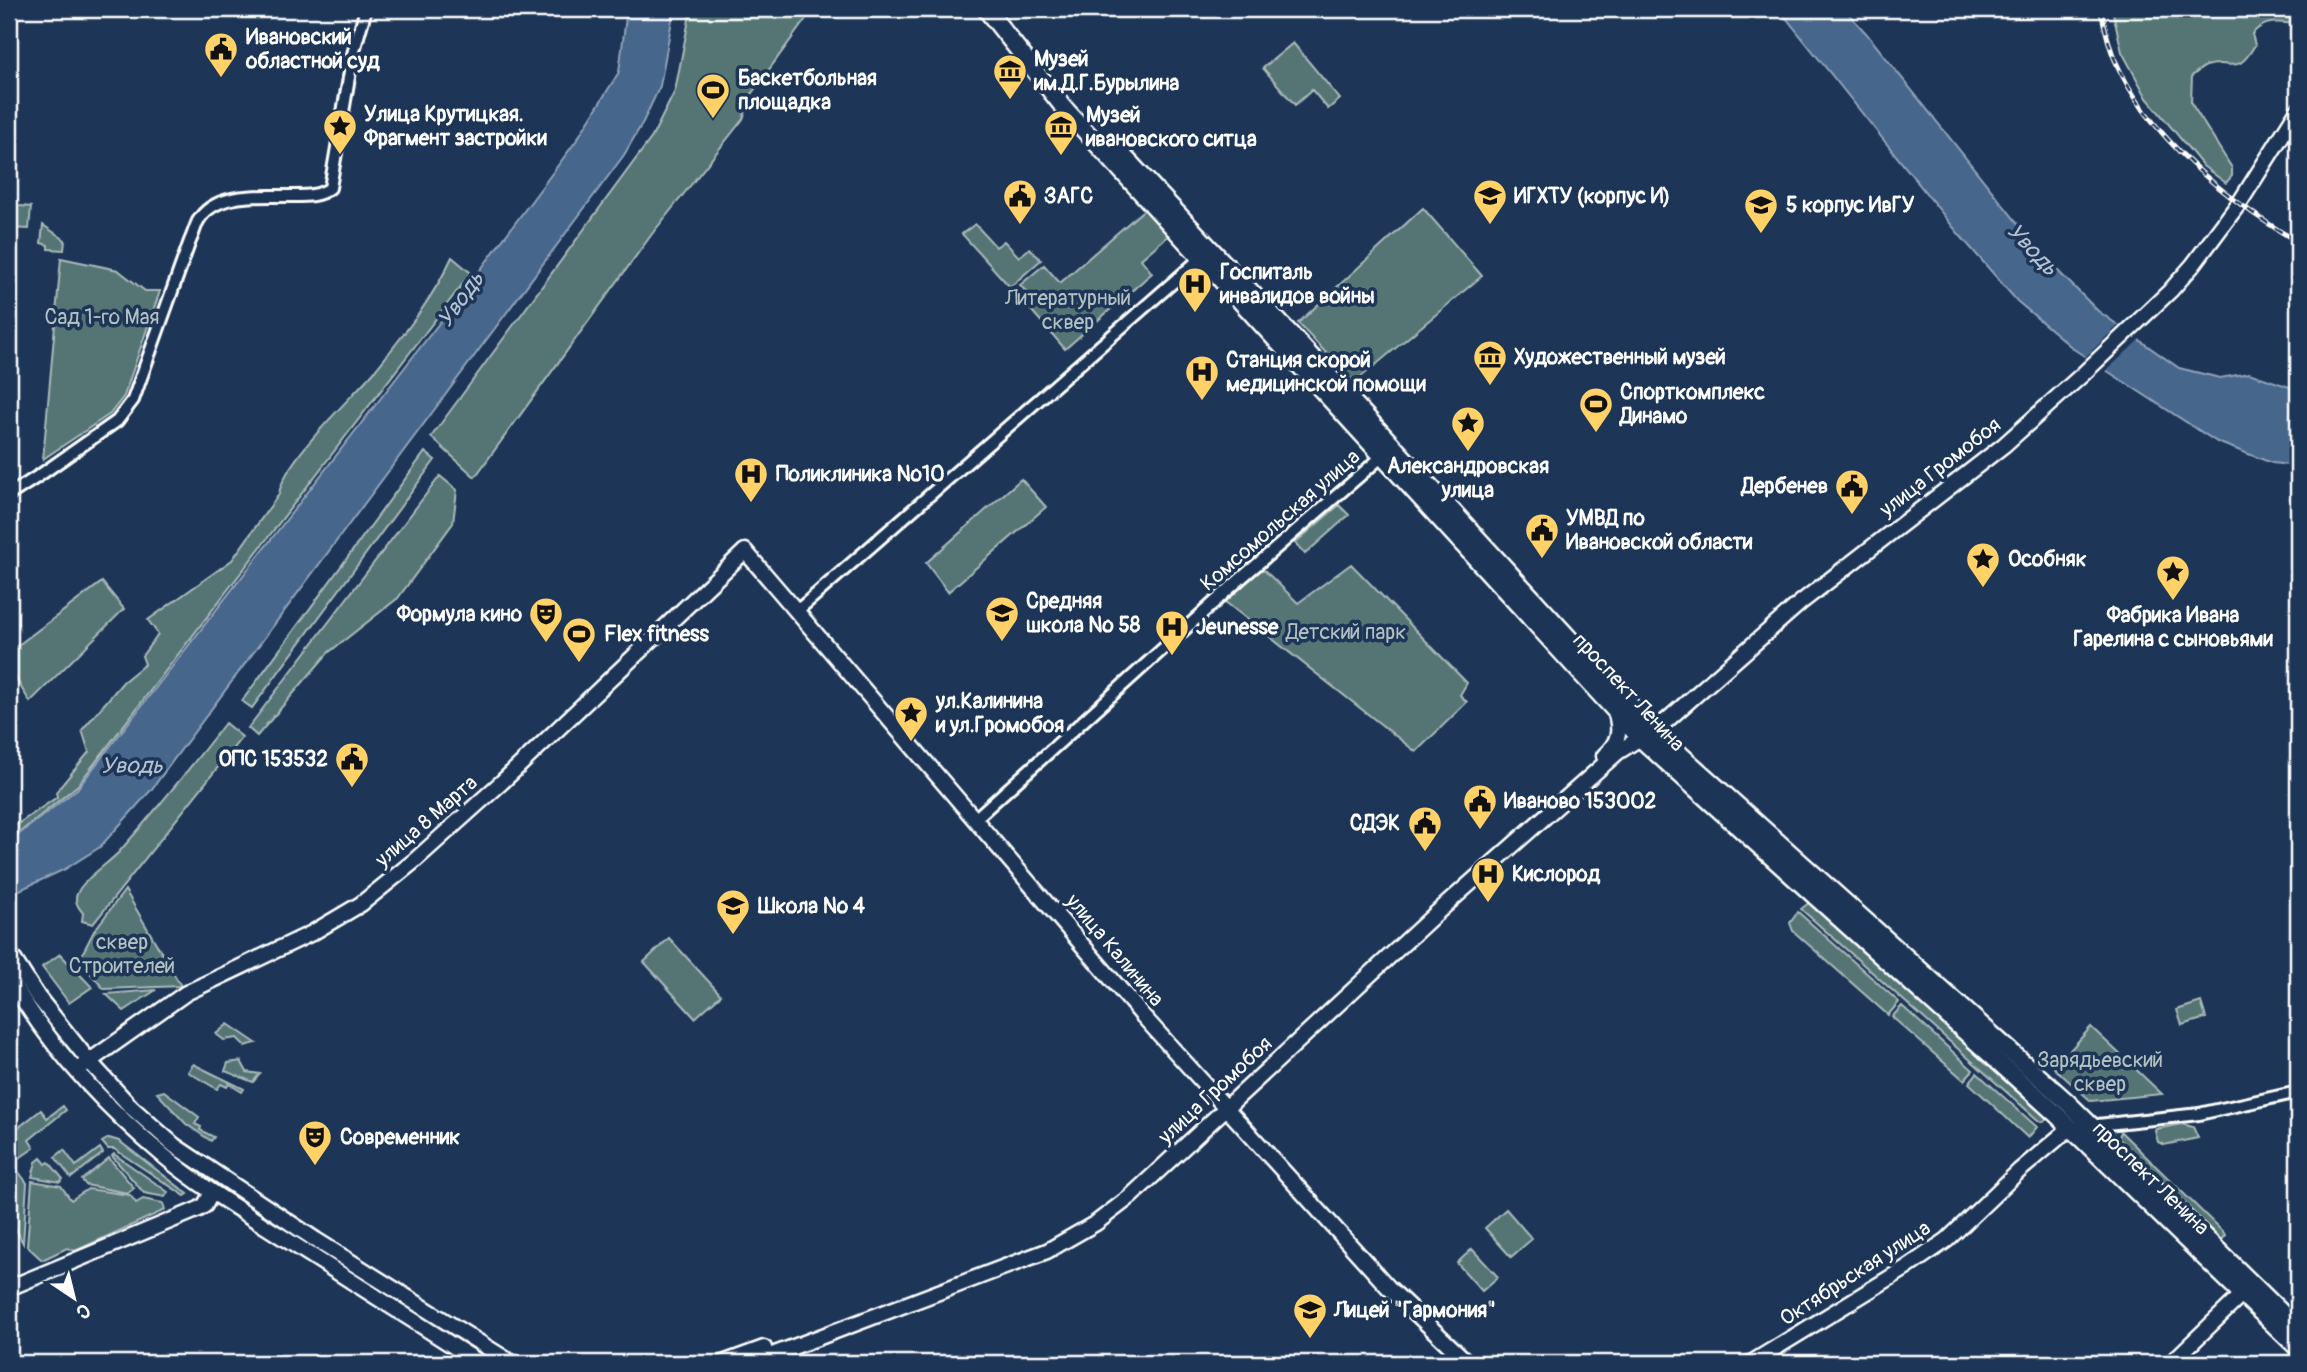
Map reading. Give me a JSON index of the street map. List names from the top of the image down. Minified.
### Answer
{"streets":{"highway":["проспект Ленина"],"main road":["улица Громобоя","улица 8 Марта","улица Калинина","Октябрьская улица"],"street":["Комсомольская улица"]},"crossings":[["улица Громобоя","проспект Ленина"],["улица Громобоя","улица Калинина"],["Комсомольская улица","проспект Ленина"],["Комсомольская улица","улица Калинина"],["проспект Ленина","Октябрьская улица"],["улица 8 Марта","улица Калинина"]],"water":["Уводь"],"parks":["Литературный сквер","Сад 1-го Мая","Детский парк","сквер Строителей","Зарядьевский сквер"],"places":{"public building":["Ивановский областной суд","ЗАГС","Дербенев","УМВД по Ивановской области","ОПС 153532","Иваново 153002","СДЭК"],"museum":["Музей им.Д.Г.Бурылина","Музей ивановского ситца","Художественный музей"],"sports":["Баскетбольная площадка","Спорткомплекс Динамо","Flex fitness"],"place":["Улица Крутицкая. Фрагмент застройки","Александровская улица","Особняк","Фабрика Ивана Гарелина с сыновьями","ул.Калинина и ул.Громобоя"],"school or university":["ИГХТУ (корпус И)","5 корпус ИвГУ","Средняя школа № 58","Школа № 4","Лицей \"Гармония\""],"hospital":["Госпиталь инвалидов войны","Станция скорой медицинской помощи","Поликлиника №10","Jeunesse","Кислород"],"theatre":["Формула кино","Современник"]},"north":"bottom right"}
